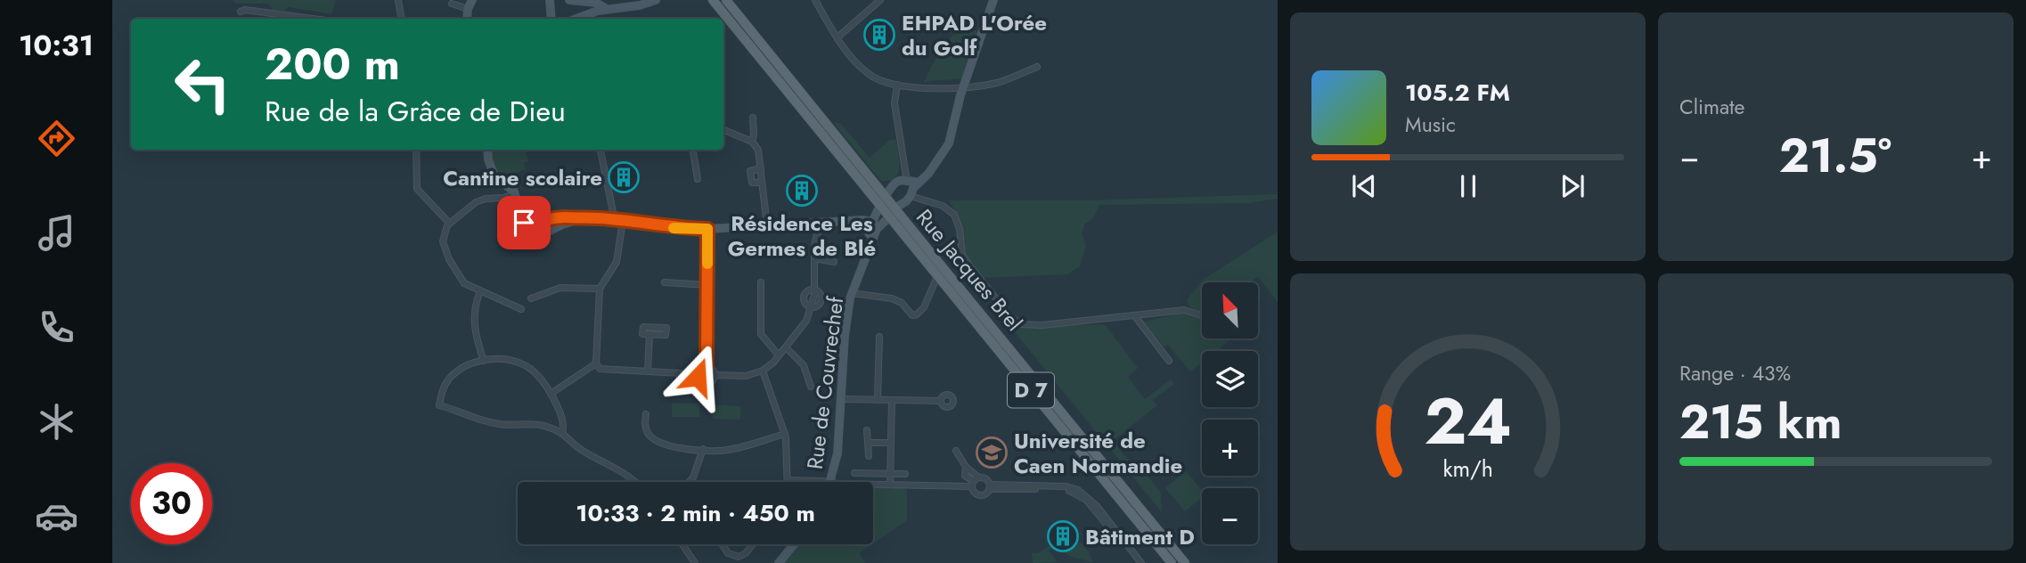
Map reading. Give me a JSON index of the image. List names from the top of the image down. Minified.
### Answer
{"streets":{"main road":["Rue Jacques Brel","D 7"],"street":["Rue de Couvrechef"]},"crossings":[["Rue Jacques Brel","Rue de Couvrechef"]],"places":{"building":["EHPAD L'Orée du Golf","Cantine scolaire","Résidence Les Germes de Blé","Bâtiment D"],"school or university":["Université de Caen Normandie"]},"north":"top left","page":{"tabs":"10:31","tile":["Climate",["Range · 43%","215 km"]],"turn":["200 m","Rue de la Grâce de Dieu"],"song":["105.2 FM","Music"],"heat":["−","21.5°","+"],"map_buttons":["+","−"],"limit":"30","trip":"10:33 · 2 min · 450 m","gauge":["24","km/h"]}}
